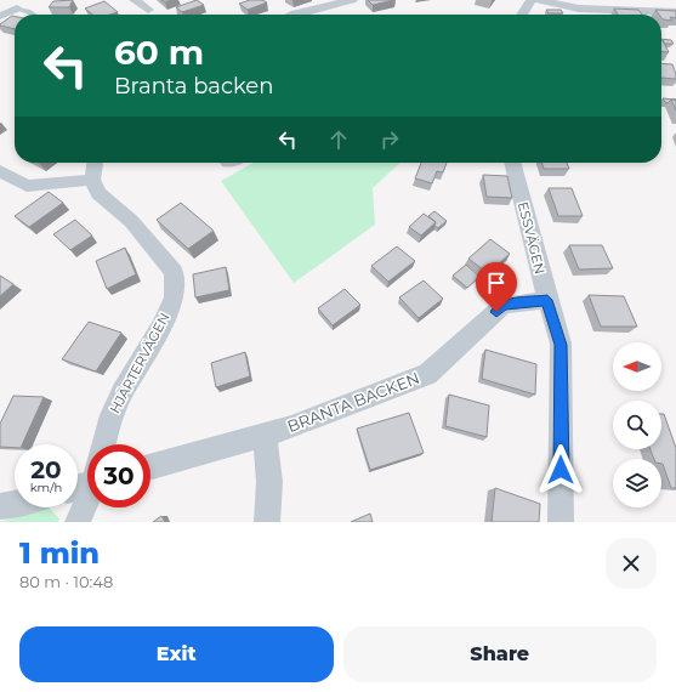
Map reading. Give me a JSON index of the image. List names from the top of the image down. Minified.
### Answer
{"streets":{"street":["ESSVÄGEN","HJÄRTERVÄGEN","BRANTA BACKEN"]},"crossings":[["ESSVÄGEN","BRANTA BACKEN"]],"north":"left","page":{"turn":["60 m","Branta backen"],"speed":"20 km/h","limit":"30","heading":["1 min","80 m · 10:48"],"buttons":["Exit","Share"]}}
